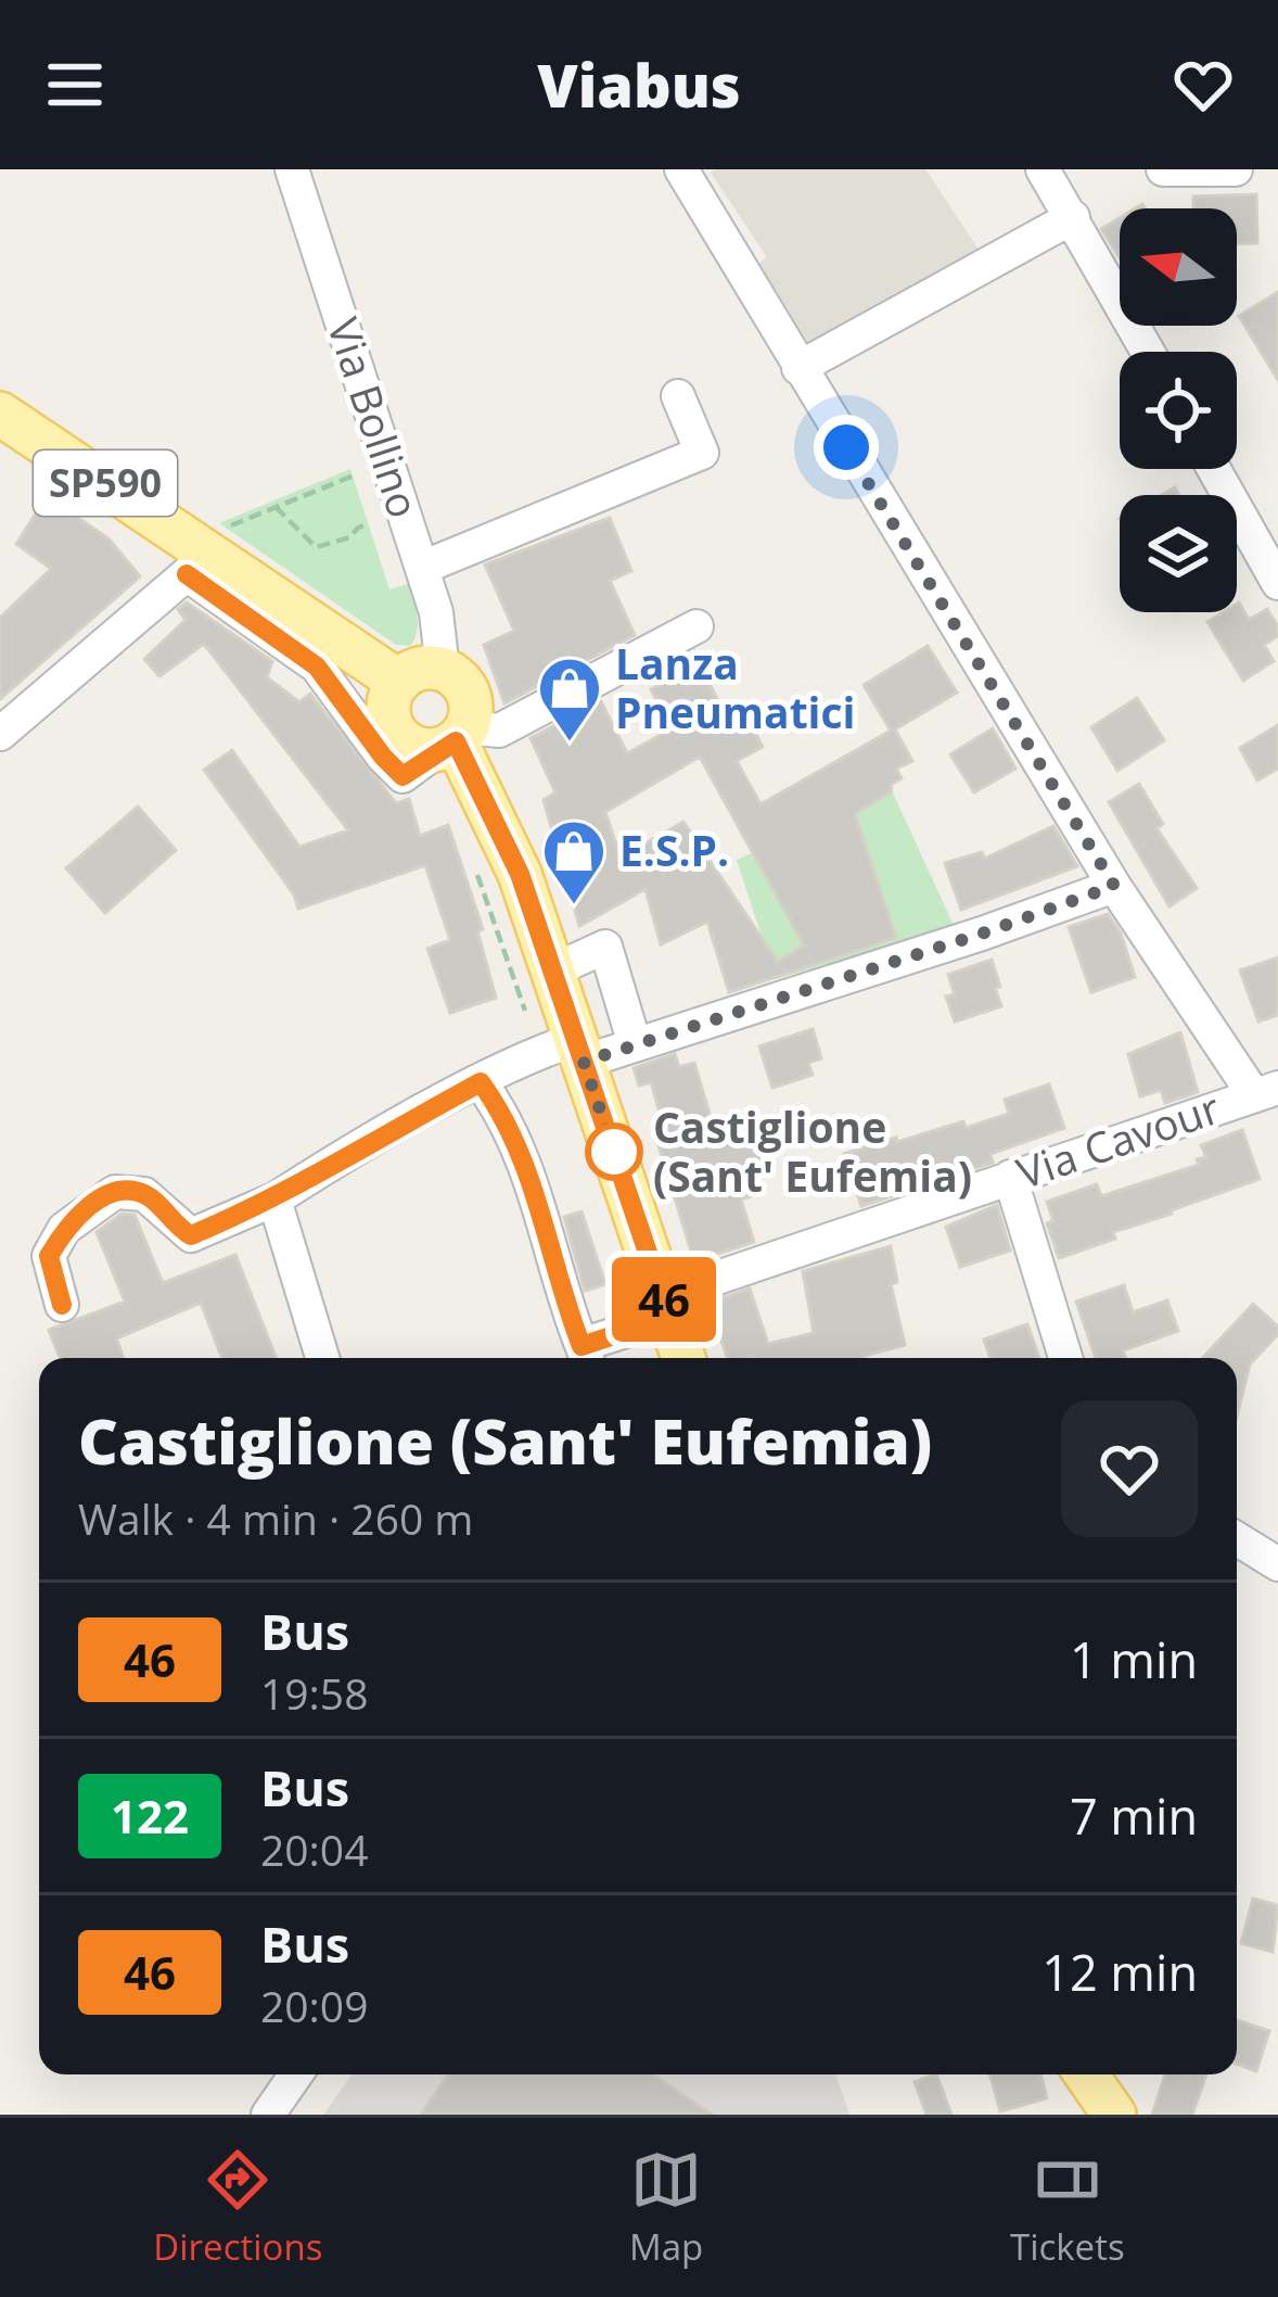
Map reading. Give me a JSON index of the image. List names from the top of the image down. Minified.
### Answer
{"streets":{"main road":["SP590"],"street":["Via Bollino","Via Cavour"]},"crossings":[["Via Bollino","SP590"]],"places":{"shop":["Lanza Pneumatici","E.S.P."],"other":["Castiglione (Sant' Eufemia)"]},"lines":["bus line 46"],"north":"left","page":{"header":"Viabus","on_map":"46","heading":["Castiglione (Sant' Eufemia)","Walk · 4 min · 260 m"],"list":[{"mark":"46","name":"Bus","note":"19:58","value":"1 min"},{"mark":"122","name":"Bus","note":"20:04","value":"7 min"},{"mark":"46","name":"Bus","note":"20:09","value":"12 min"}],"tabs":["Directions","Map","Tickets"]}}
